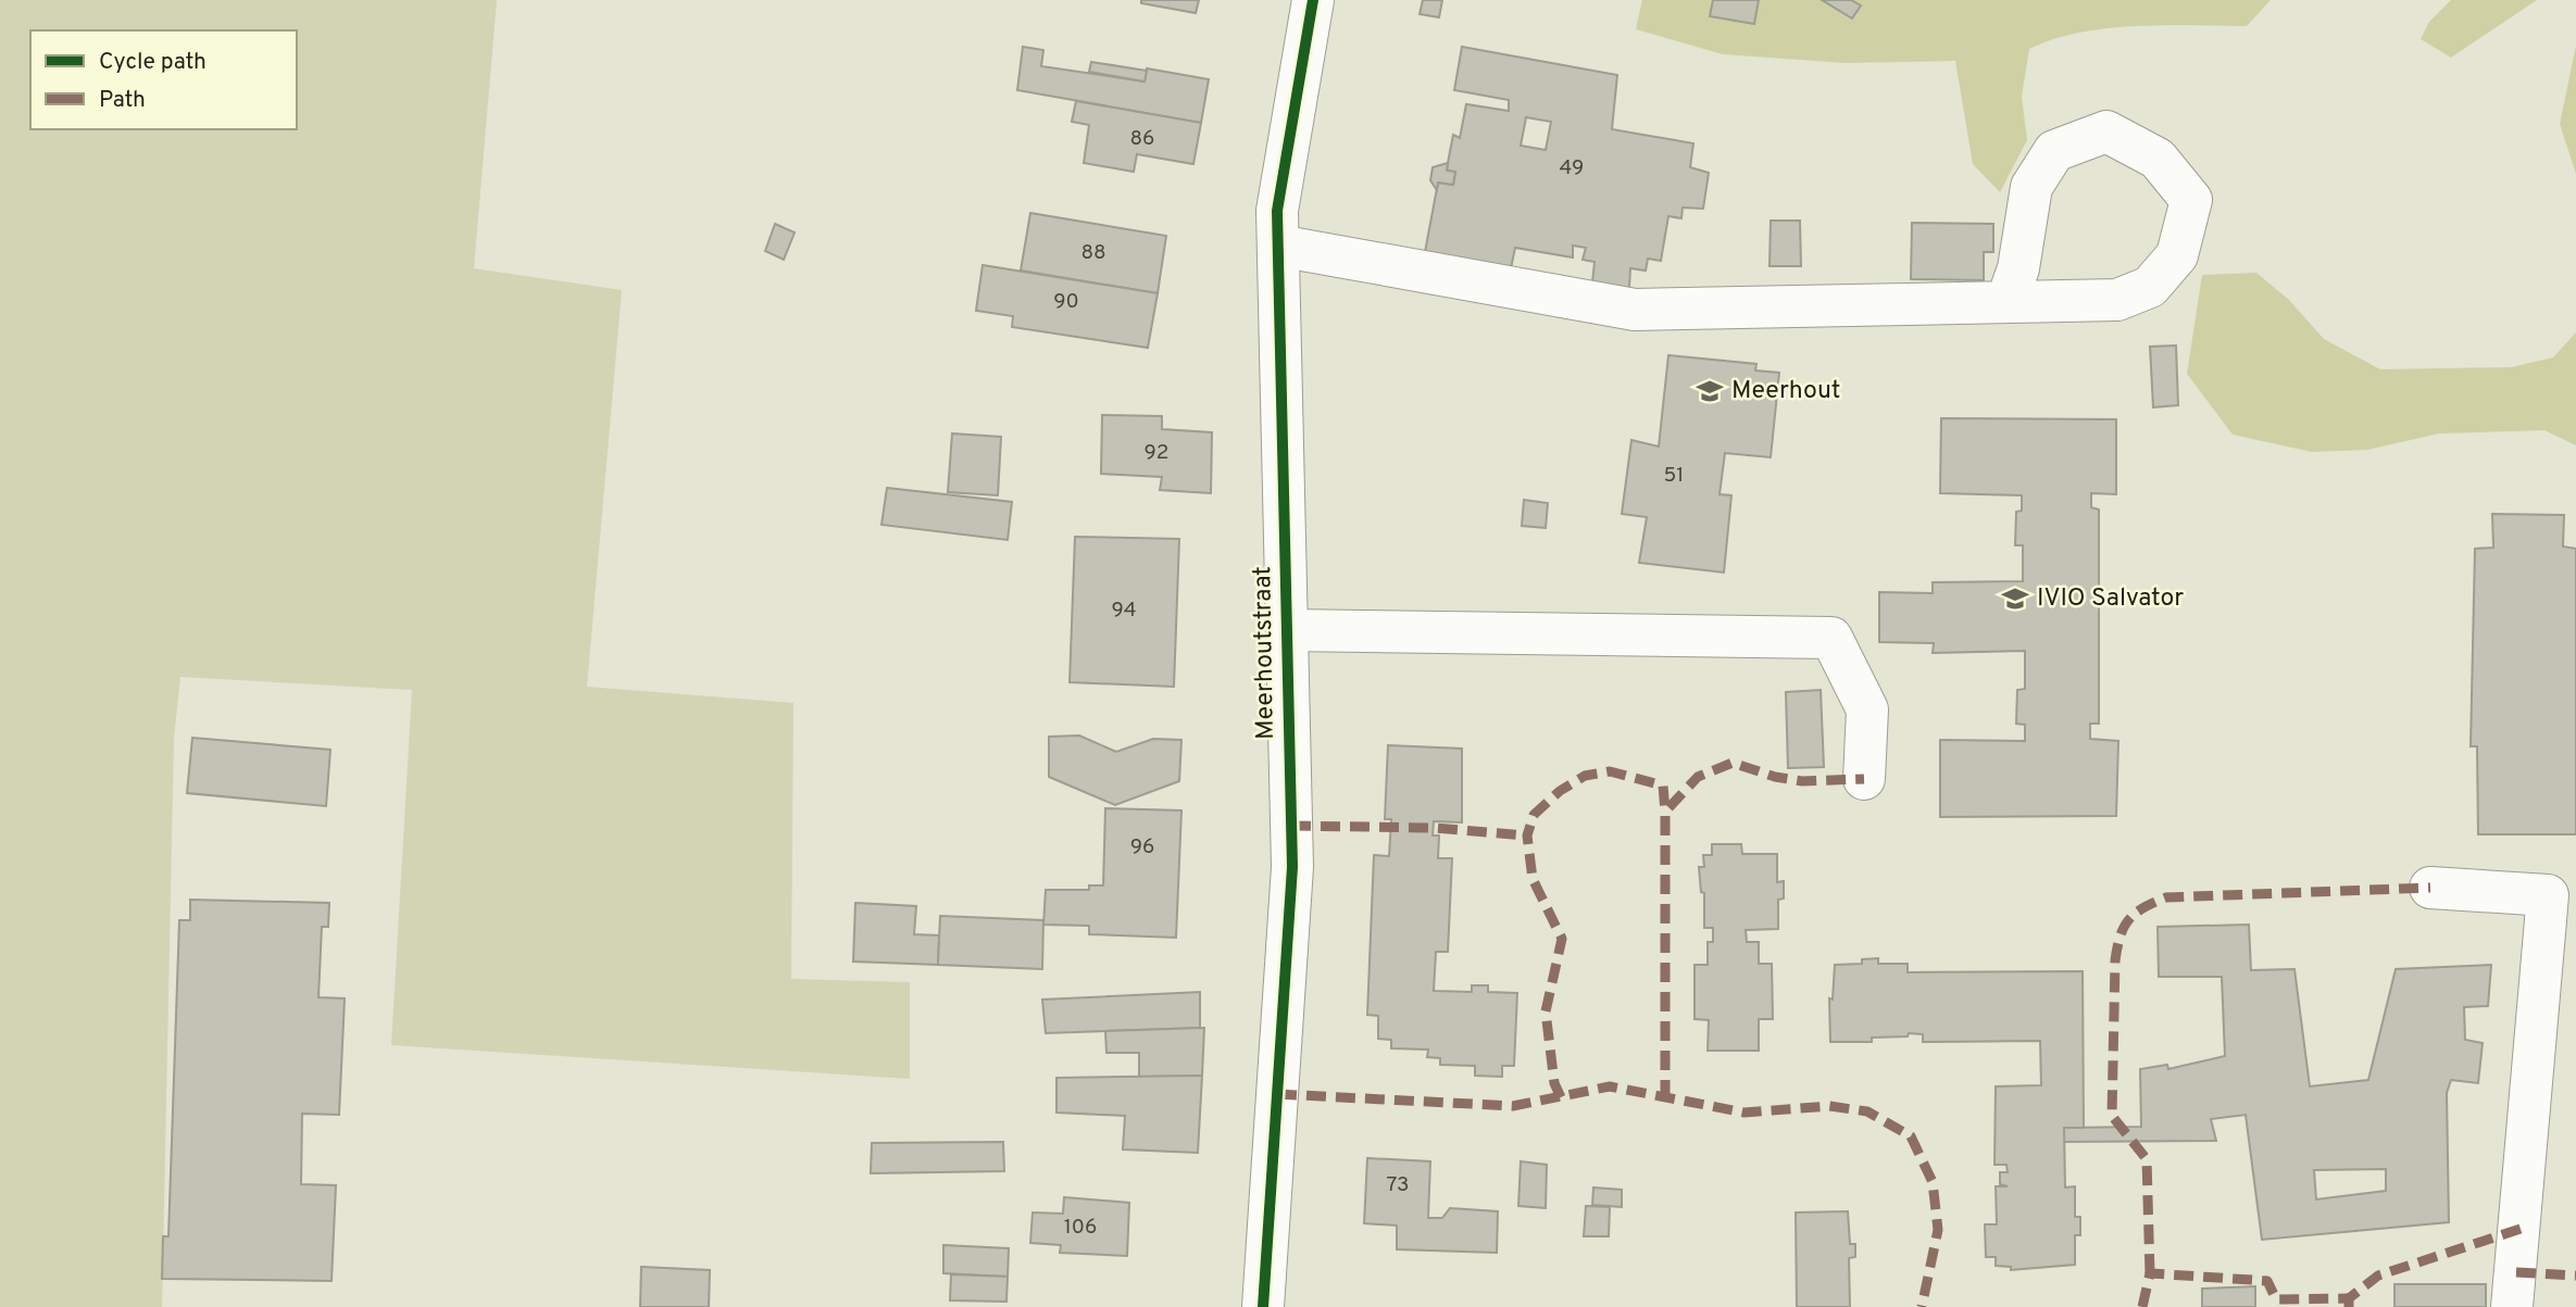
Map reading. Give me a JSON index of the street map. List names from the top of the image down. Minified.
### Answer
{"streets":{"street":["Meerhoutstraat"]},"places":{"school or university":["Meerhout","IVIO Salvator"]},"house_numbers":["86","49","88","90","92","51","94","96","73","106"],"legend":["Cycle path","Path"]}
